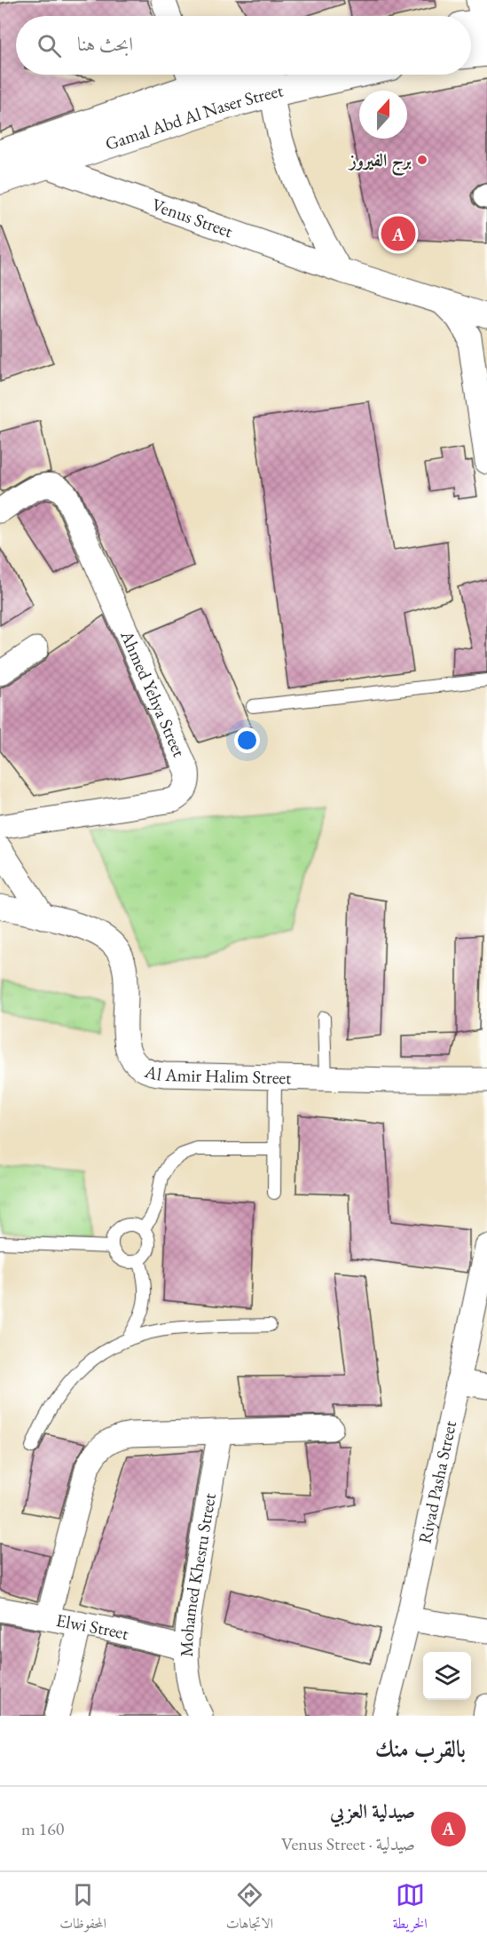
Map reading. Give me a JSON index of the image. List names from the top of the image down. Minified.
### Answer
{"streets":{"main road":["Gamal Abd Al Naser Street"],"street":["Venus Street","Ahmed Yehya Street","Al Amir Halim Street","Riyad Pasha Street","Mohamed Khesru Street","Elwi Street"]},"crossings":[["Gamal Abd Al Naser Street","Venus Street"],["Mohamed Khesru Street","Elwi Street"]],"places":["برج الفيروز"],"north":"top","page":{"search":"ابحث هنا","pins":"A","heading":"بالقرب منك","list":[{"mark":"A","name":"صيدلية العزبي","note":"صيدلية · Venus Street","value":"160 m"}],"nav":["الخريطة","الاتجاهات","المحفوظات"]}}
